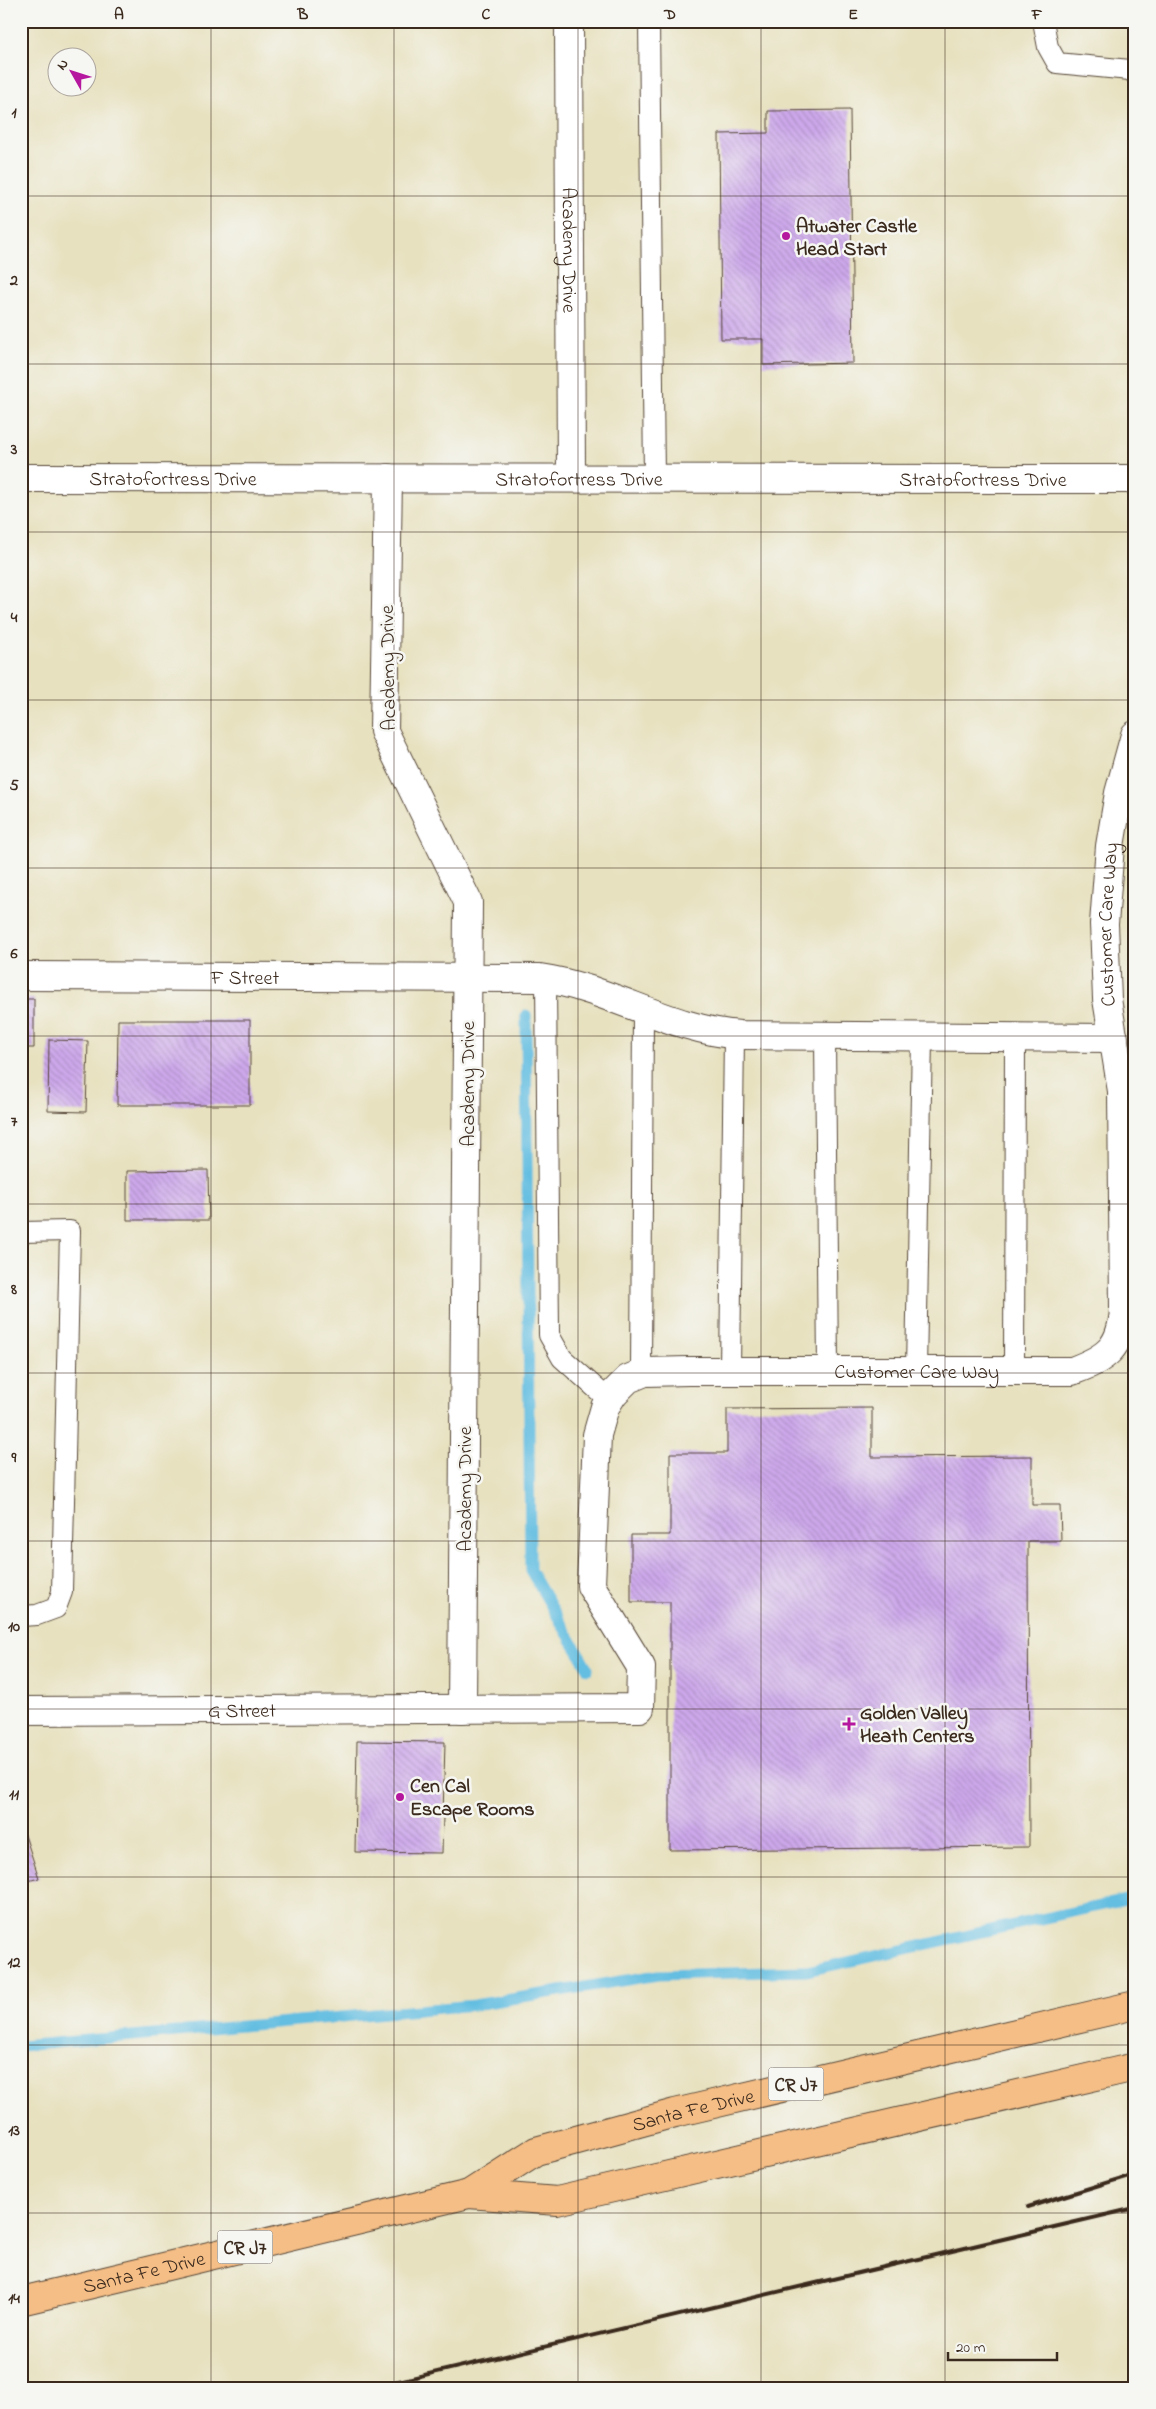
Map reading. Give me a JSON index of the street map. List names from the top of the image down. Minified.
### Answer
{"streets":{"main road":["CR J7","Santa Fe Drive"],"street":["Academy Drive","Stratofortress Drive","Customer Care Way","F Street","G Street"]},"crossings":[["Academy Drive","Stratofortress Drive"],["Academy Drive","Customer Care Way"],["Academy Drive","F Street"],["Academy Drive","G Street"],["Customer Care Way","F Street"],["Customer Care Way","G Street"]],"places":{"other":["Atwater Castle Head Start","Cen Cal Escape Rooms"],"health":["Golden Valley Heath Centers"]},"scale_bar":"20 m","north":"top left","grid":{"columns":["A","B","C","D","E","F"],"rows":["1","2","3","4","5","6","7","8","9","10","11","12","13","14"]}}
